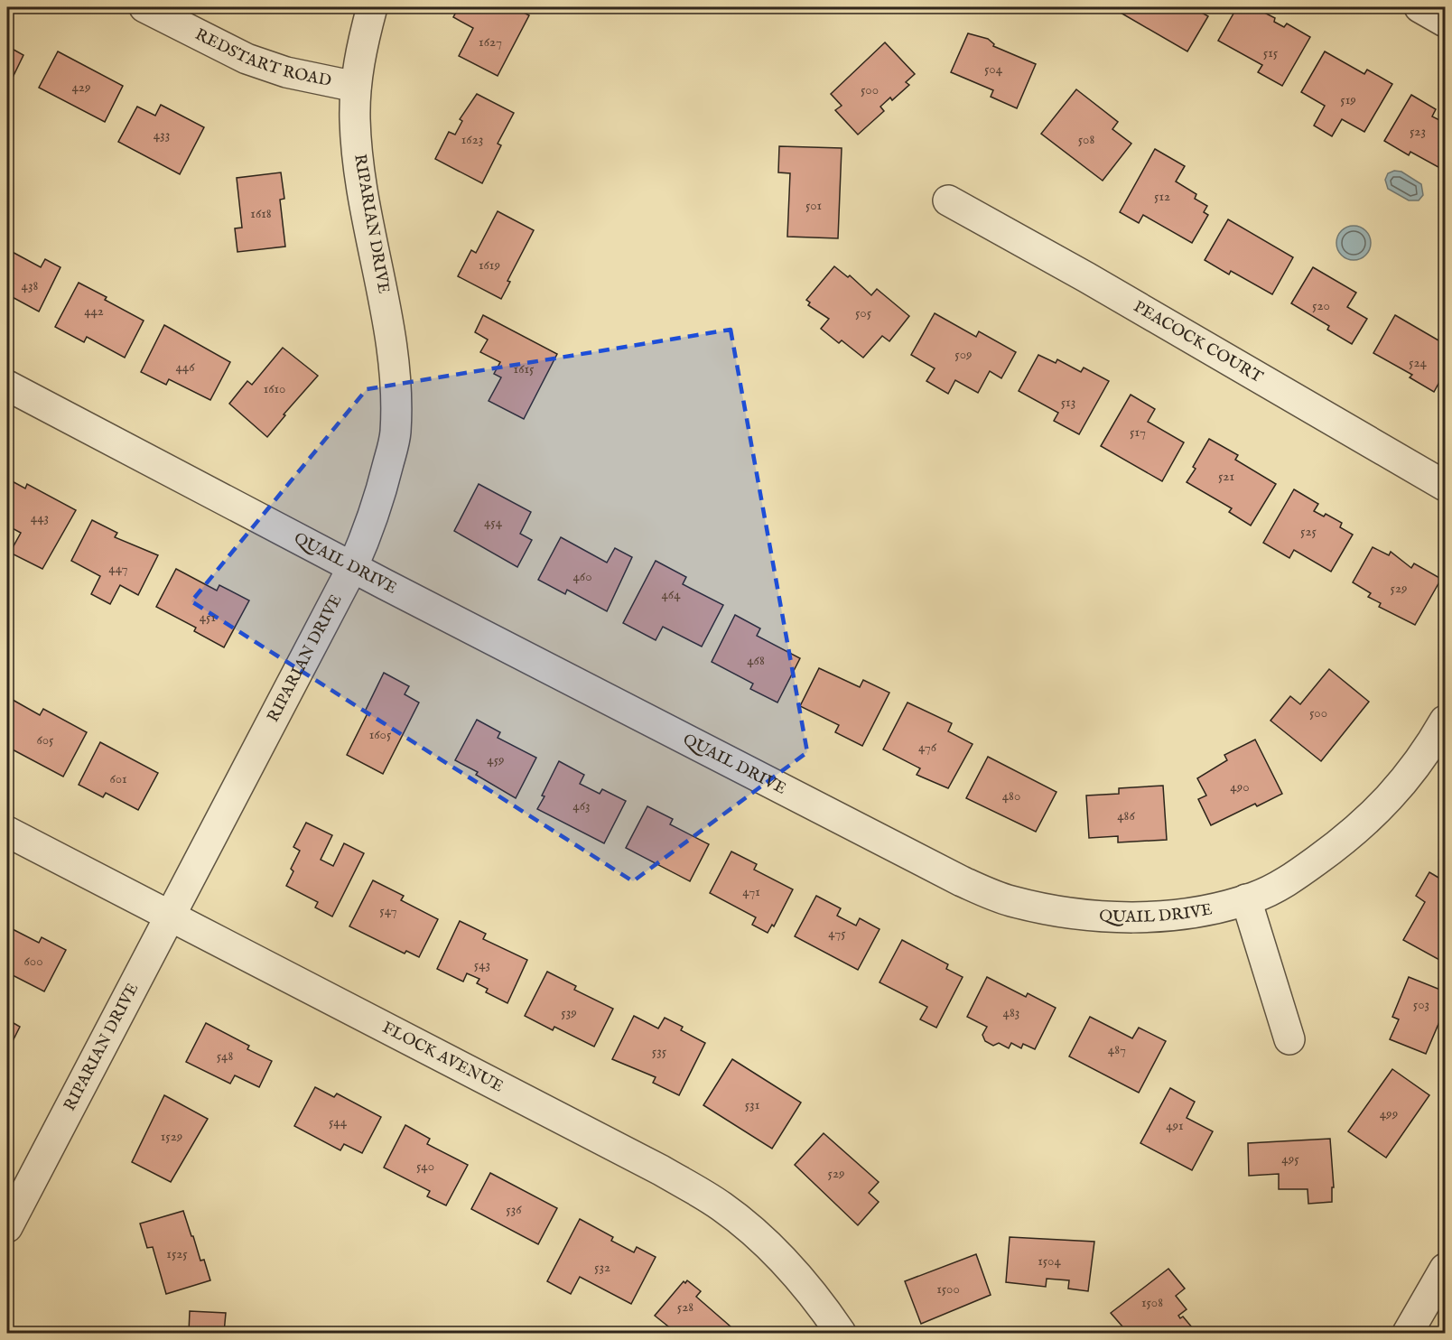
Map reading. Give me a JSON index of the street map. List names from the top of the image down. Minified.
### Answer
{"streets":{"street":["REDSTART ROAD","RIPARIAN DRIVE","PEACOCK COURT","QUAIL DRIVE","FLOCK AVENUE"]},"crossings":[["REDSTART ROAD","RIPARIAN DRIVE"],["RIPARIAN DRIVE","QUAIL DRIVE"],["RIPARIAN DRIVE","FLOCK AVENUE"]],"house_numbers":["1627","515","504","429","500","519","523","433","1623","508","512","501","1618","1619","438","520","442","505","509","524","446","1615","1610","513","517","521","443","454","525","447","460","529","464","451","468","500","1605","605","476","459","601","490","480","463","486","471","547","475","600","543","503","539","483","487","535","548","531","499","544","491","1529","495","540","529","536","1525","1504","532","1500","1508","528"]}
